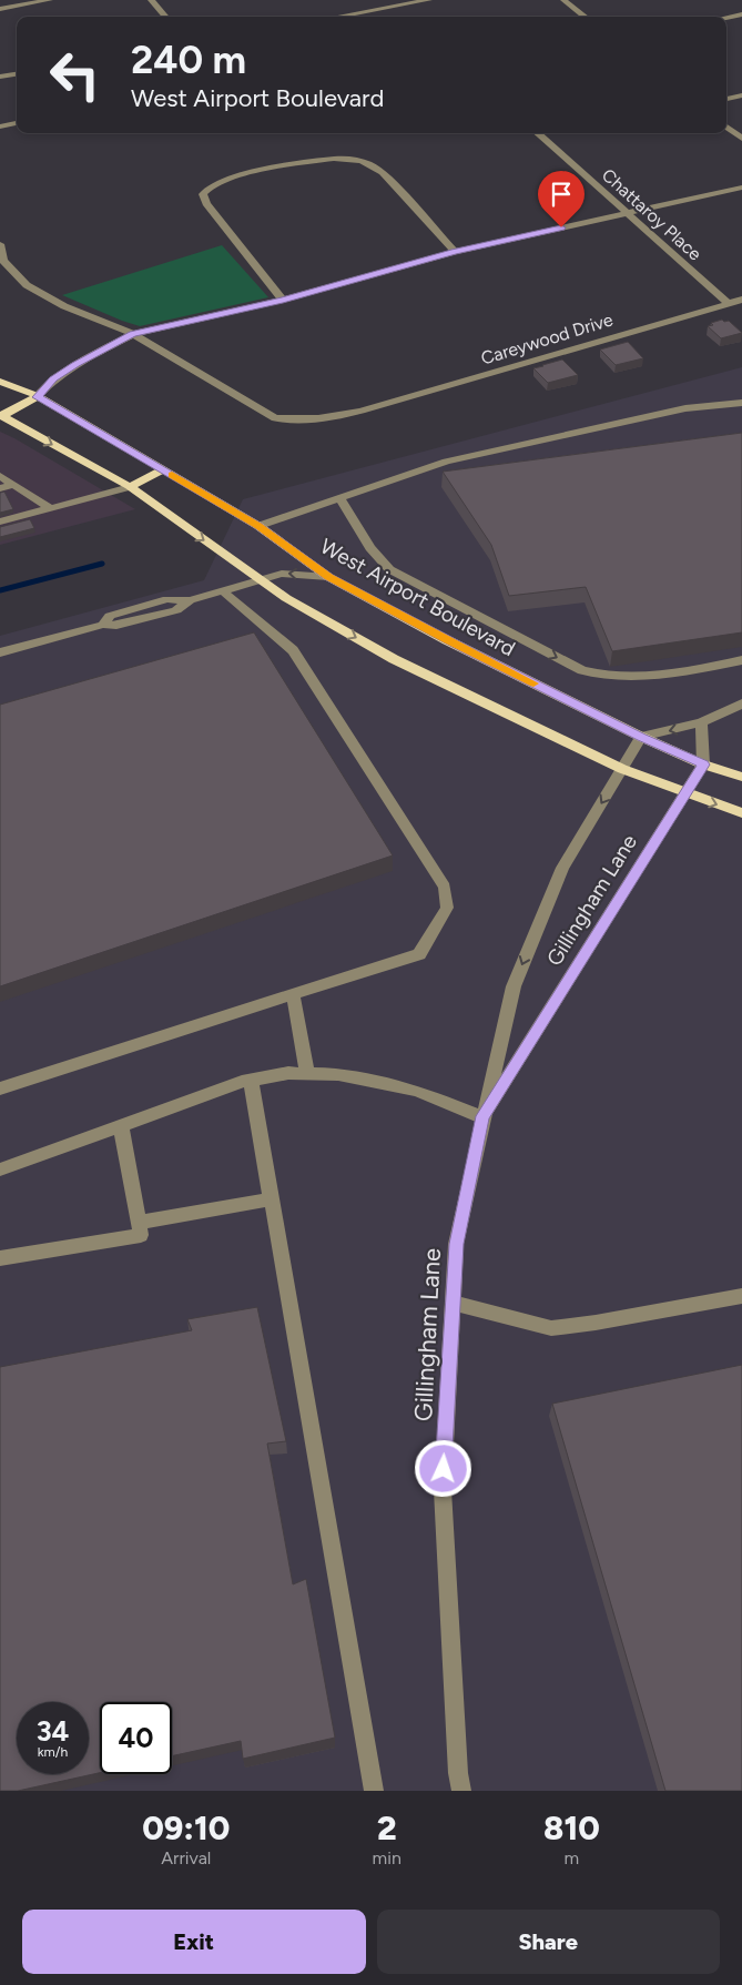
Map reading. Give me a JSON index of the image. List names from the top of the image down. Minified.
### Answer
{"streets":{"main road":["West Airport Boulevard"],"street":["Chattaroy Place","Careywood Drive","Gillingham Lane"]},"crossings":[["Chattaroy Place","Careywood Drive"],["West Airport Boulevard","Gillingham Lane"]],"page":{"turn":["240 m","West Airport Boulevard"],"speed":"34 km/h","limit":"40","eta":["09:10","Arrival","2","min","810","m"],"buttons":["Exit","Share"]}}
